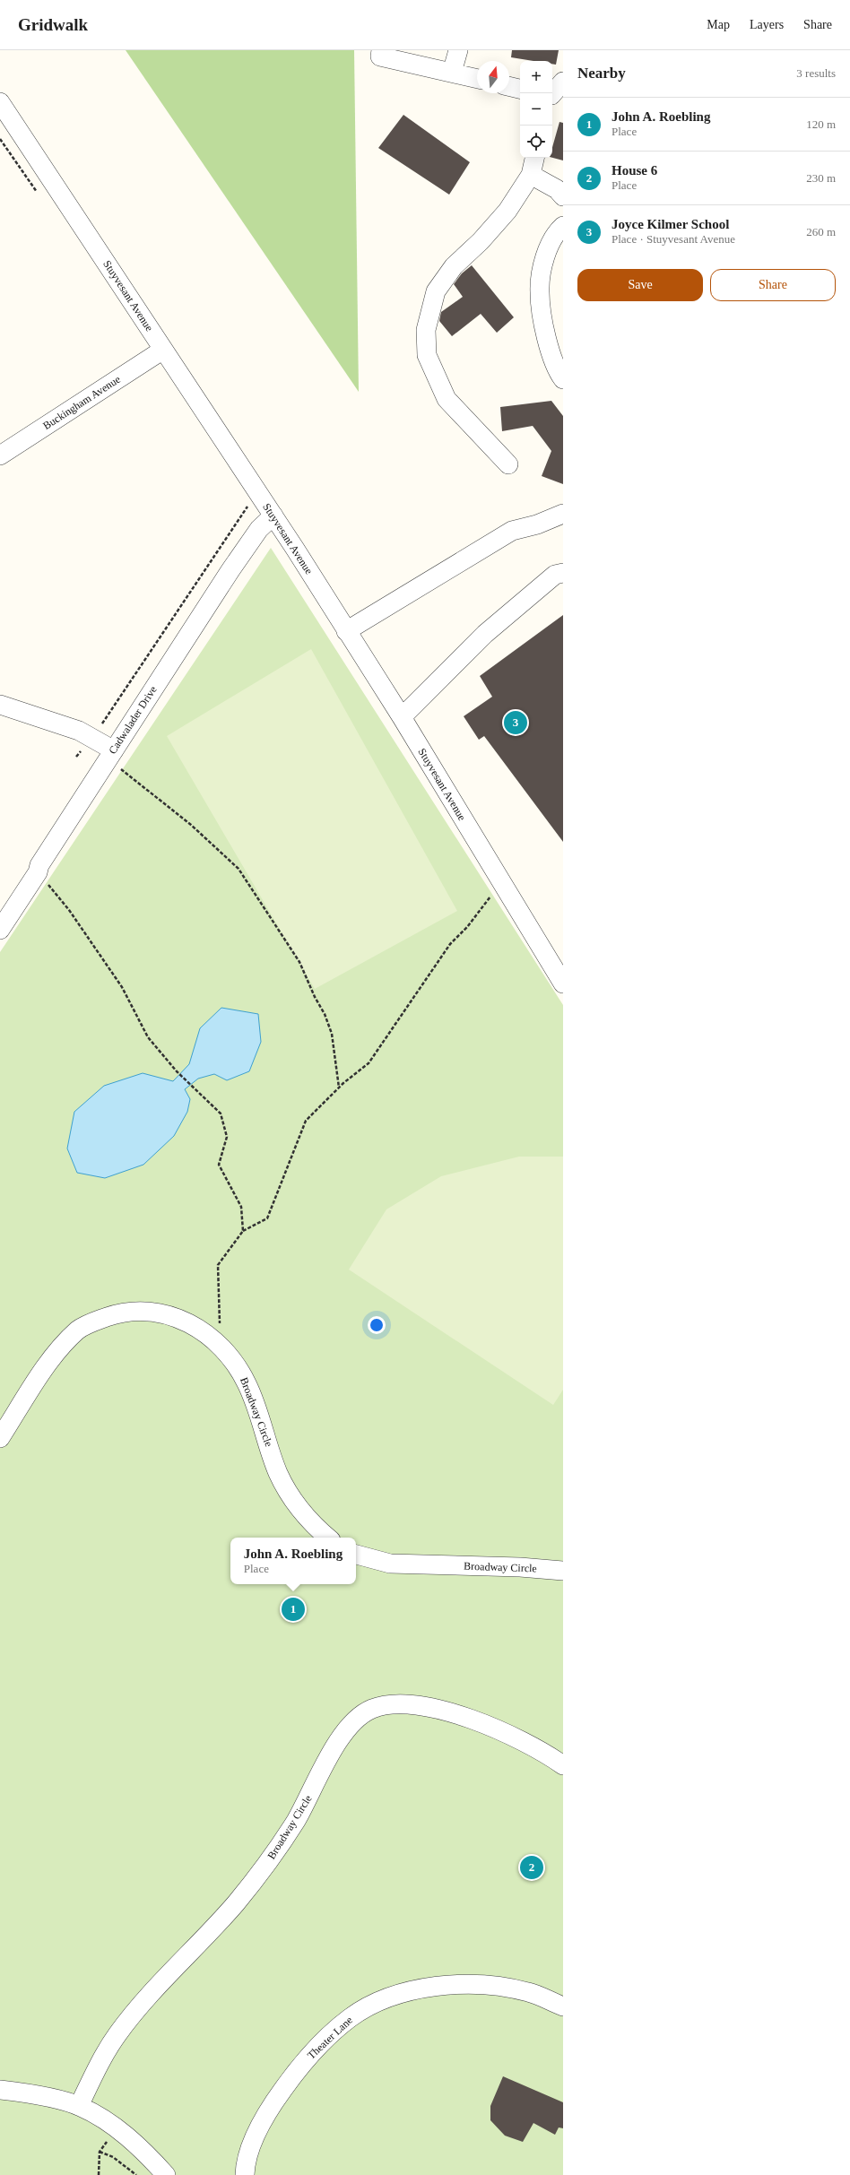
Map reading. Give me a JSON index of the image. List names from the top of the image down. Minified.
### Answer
{"streets":{"street":["Stuyvesant Avenue","Buckingham Avenue","Cadwalader Drive","Broadway Circle","Theater Lane"]},"crossings":[["Stuyvesant Avenue","Buckingham Avenue"],["Stuyvesant Avenue","Cadwalader Drive"]],"north":"top","page":{"header":"Gridwalk","nav":["Map","Layers","Share"],"heading":["Nearby","3 results"],"map_buttons":["+","−"],"list":[{"mark":"1","name":"John A. Roebling","note":"Place","value":"120 m"},{"mark":"2","name":"House 6","note":"Place","value":"230 m"},{"mark":"3","name":"Joyce Kilmer School","note":"Place · Stuyvesant Avenue","value":"260 m"}],"buttons":["Save","Share"],"pins":["3","1","2"],"popup":["John A. Roebling","Place"]}}
